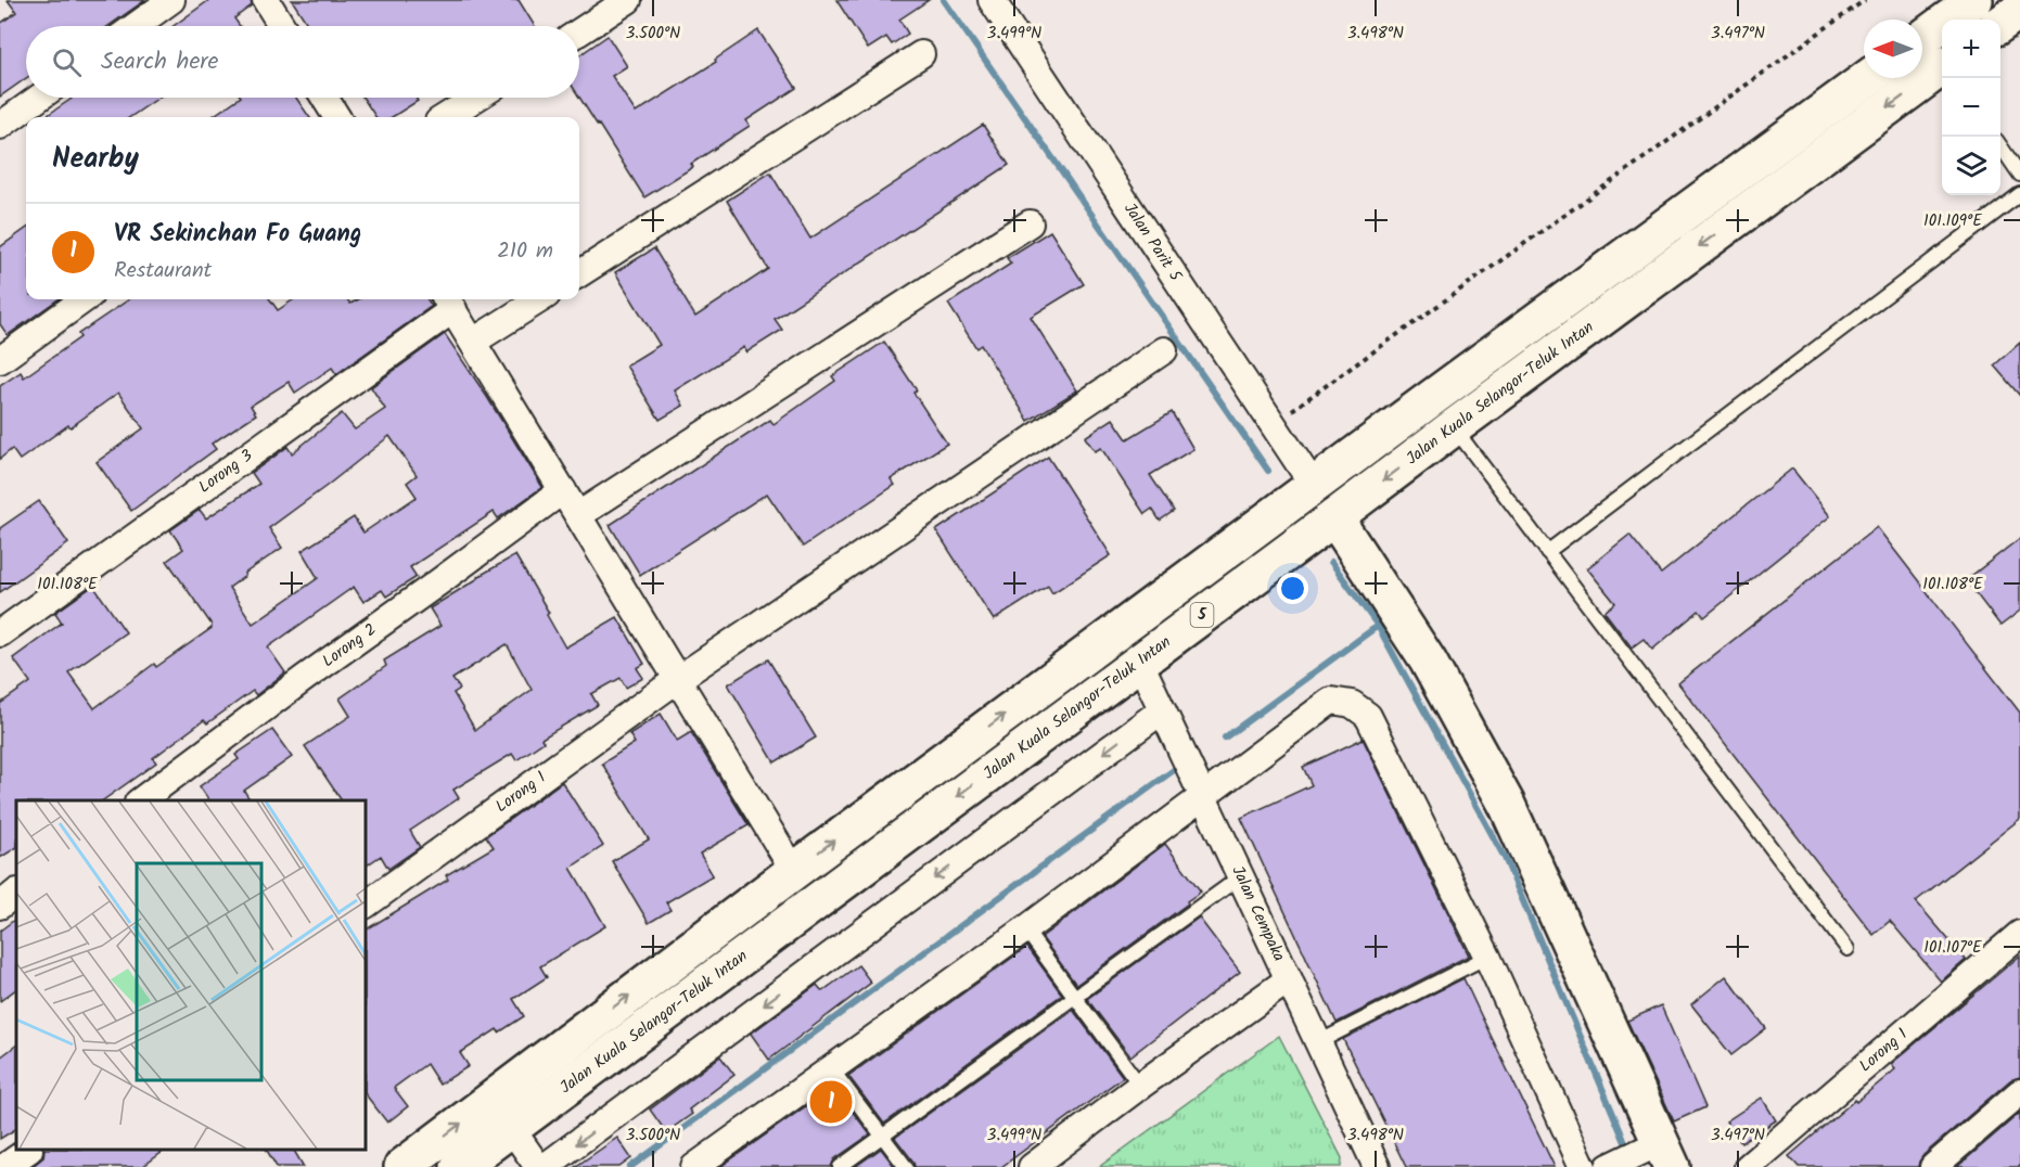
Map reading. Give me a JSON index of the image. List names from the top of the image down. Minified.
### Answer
{"streets":{"main road":["Jalan Kuala Selangor-Teluk Intan","5"],"street":["Jalan Parit 5","Lorong 3","Lorong 2","Lorong 1","Jalan Cempaka"]},"crossings":[["Jalan Parit 5","5"],["Jalan Kuala Selangor-Teluk Intan","Jalan Cempaka"]],"north":"left","page":{"map_buttons":["+","−"],"search":"Search here","heading":"Nearby","list":[{"mark":"1","name":"VR Sekinchan Fo Guang","note":"Restaurant","value":"210 m"}],"pins":"1"},"coordinates":["3.500°N","3.499°N","3.498°N","3.497°N","101.109°E","101.108°E","101.107°E"]}
